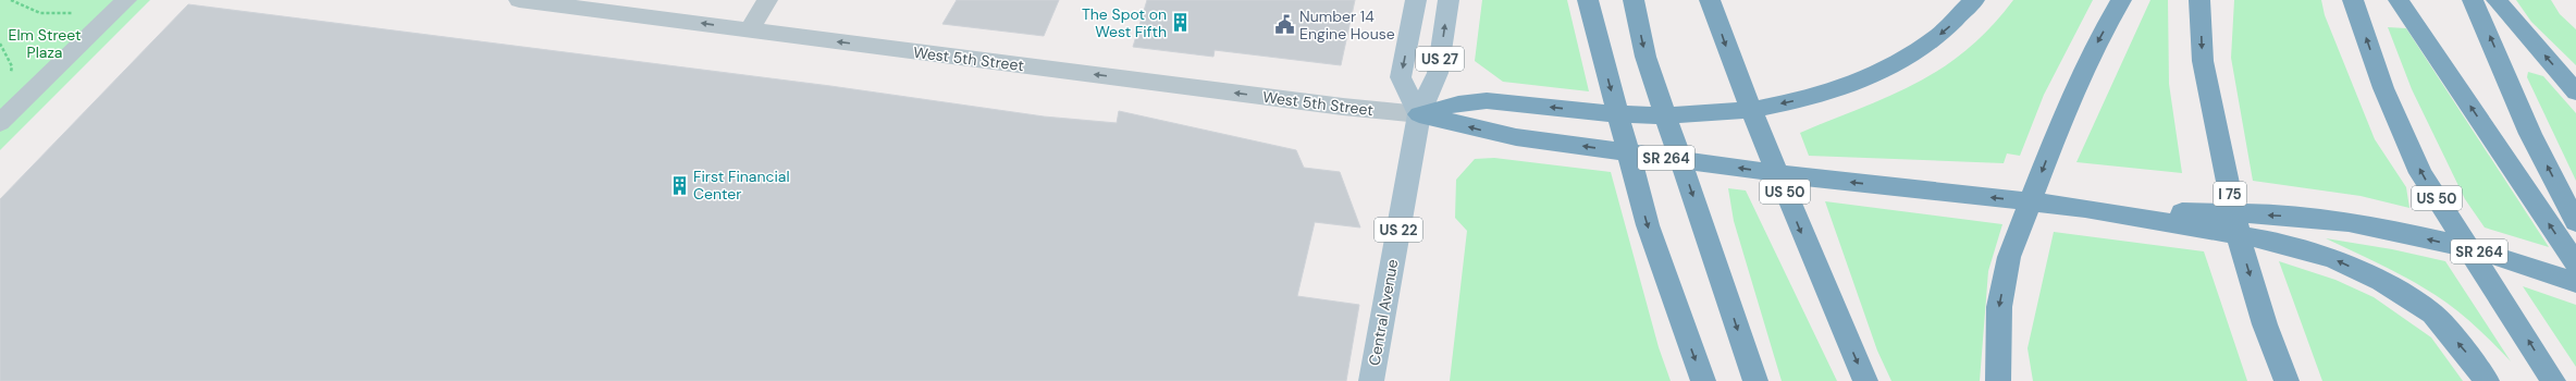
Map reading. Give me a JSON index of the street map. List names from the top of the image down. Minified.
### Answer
{"streets":{"highway":["SR 264","US 50","I 75"],"main road":["US 27","US 22","Central Avenue"],"street":["West 5th Street"]},"crossings":[["West 5th Street","US 27"],["West 5th Street","SR 264"],["West 5th Street","Central Avenue"],["US 27","SR 264"],["US 27","Central Avenue"],["SR 264","Central Avenue"]],"one_way":["West 5th Street"],"parks":["Elm Street Plaza"],"places":{"building":["The Spot on West Fifth","First Financial Center"],"public building":["Number 14 Engine House"]}}
